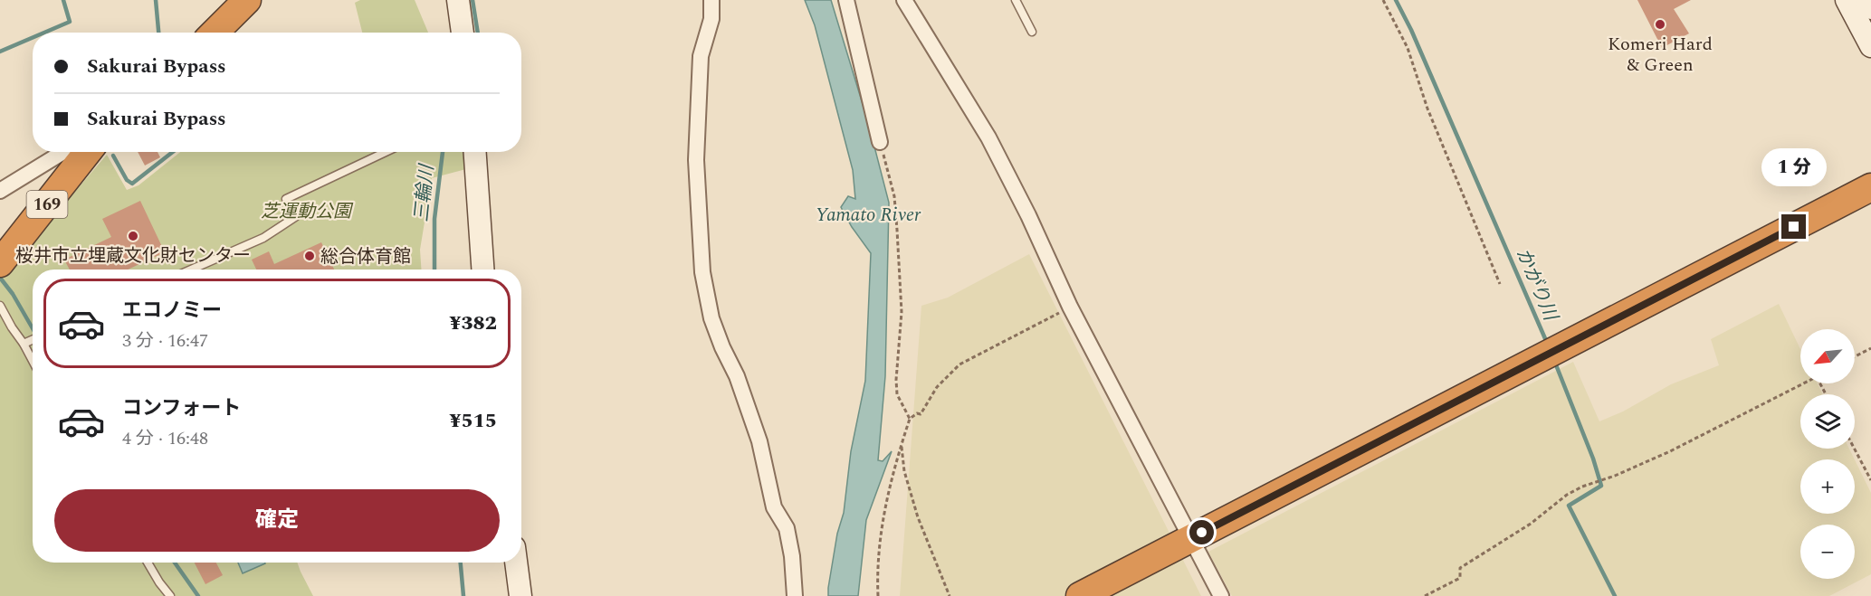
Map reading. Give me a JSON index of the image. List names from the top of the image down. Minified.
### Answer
{"streets":{"highway":["169"]},"water":["三輪川","Yamato River","かがり川"],"parks":["芝運動公園"],"places":["Komeri Hard & Green","桜井市立埋蔵文化財センター","総合体育館"],"north":"bottom left","page":{"banner":["Sakurai Bypass","Sakurai Bypass"],"bubble":"1 分","list":[{"name":"エコノミー","note":"3 分 · 16:47","value":"¥382"},{"name":"コンフォート","note":"4 分 · 16:48","value":"¥515"}],"map_buttons":["+","−"],"buttons":"確定"}}
